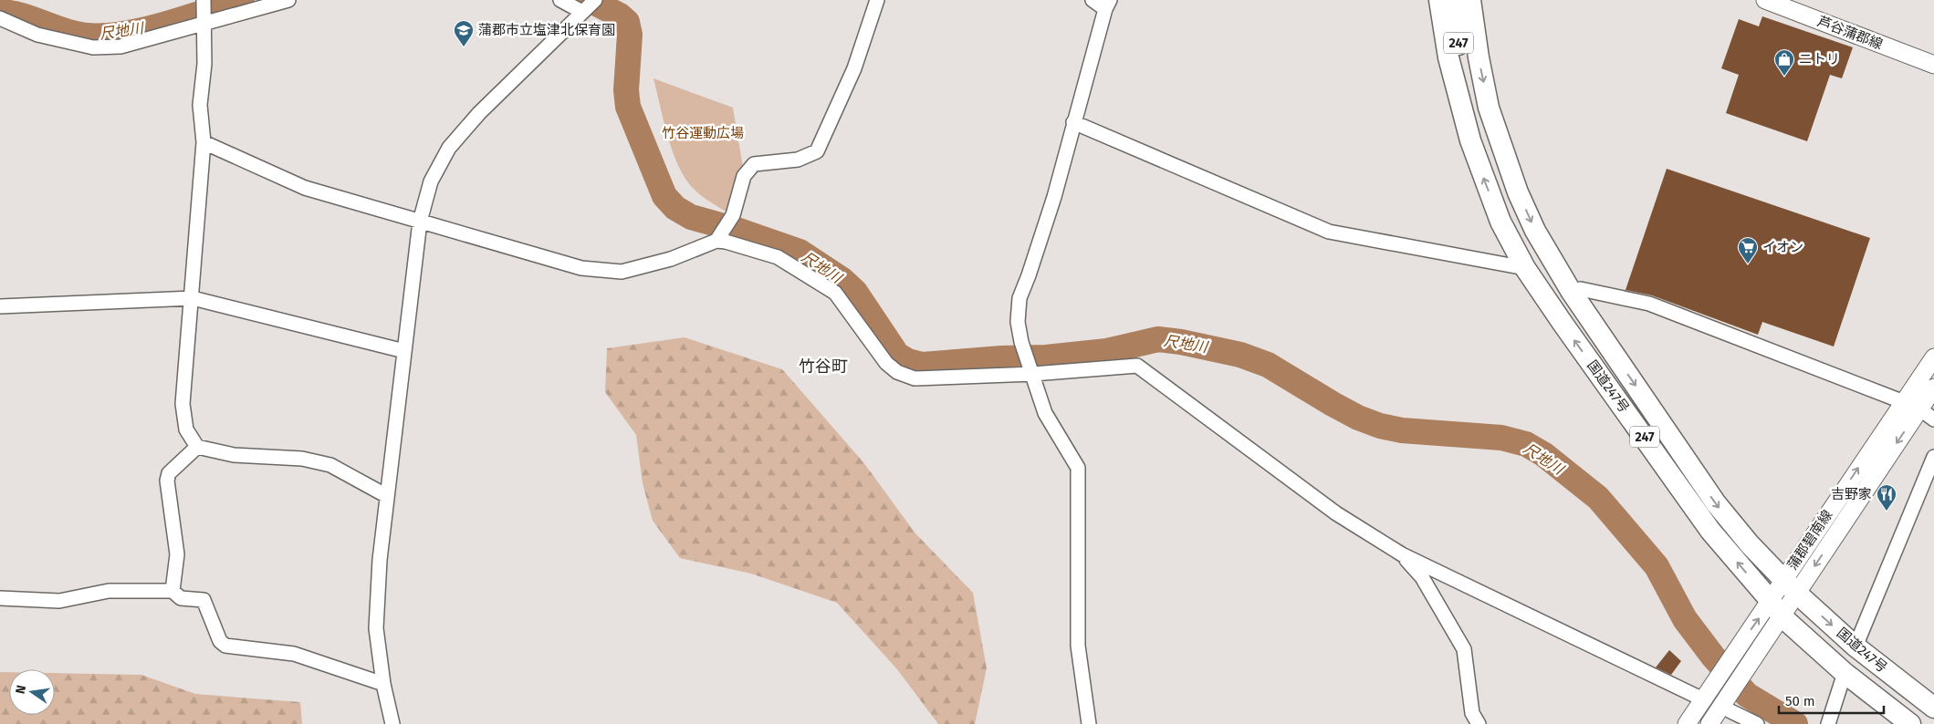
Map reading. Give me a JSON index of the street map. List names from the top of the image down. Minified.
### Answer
{"streets":{"highway":["247","国道247号"],"main road":["芦谷蒲郡線","蒲郡碧南線"]},"crossings":[["247","国道247号"],["国道247号","蒲郡碧南線"]],"districts":["竹谷町"],"water":["尺地川"],"parks":["竹谷運動広場"],"places":{"school or university":["蒲郡市立塩津北保育園"],"shop":["ニトリ"],"supermarket":["イオン"],"restaurant":["吉野家"]},"scale_bar":"50 m","north":"left"}
